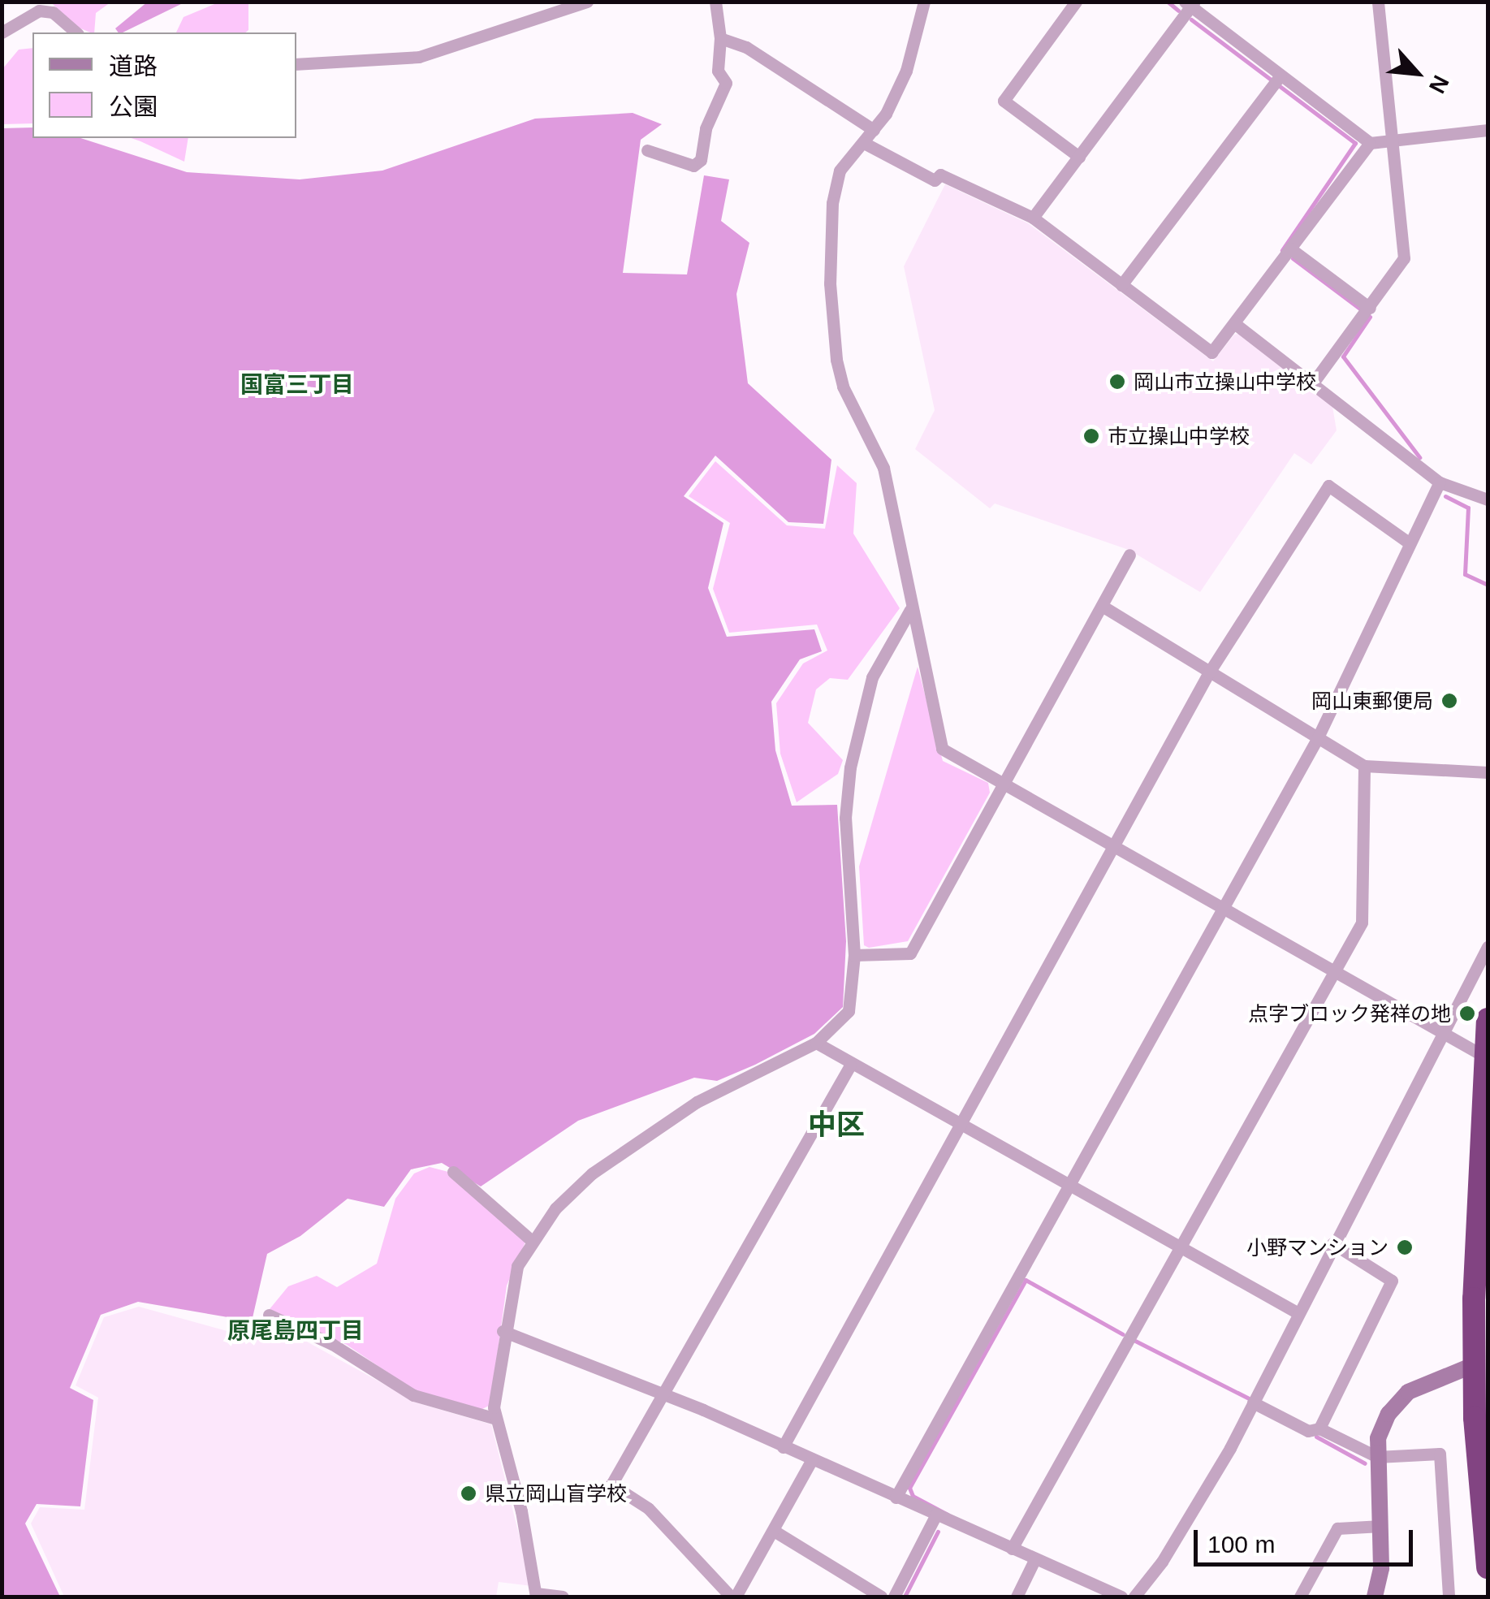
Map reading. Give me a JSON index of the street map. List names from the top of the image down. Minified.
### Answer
{"districts":["国富三丁目","中区","原尾島四丁目"],"places":["岡山市立操山中学校","市立操山中学校","岡山東郵便局","点字ブロック発祥の地","小野マンション","県立岡山盲学校"],"legend":["道路","公園"],"scale_bar":"100 m","north":"bottom right"}
